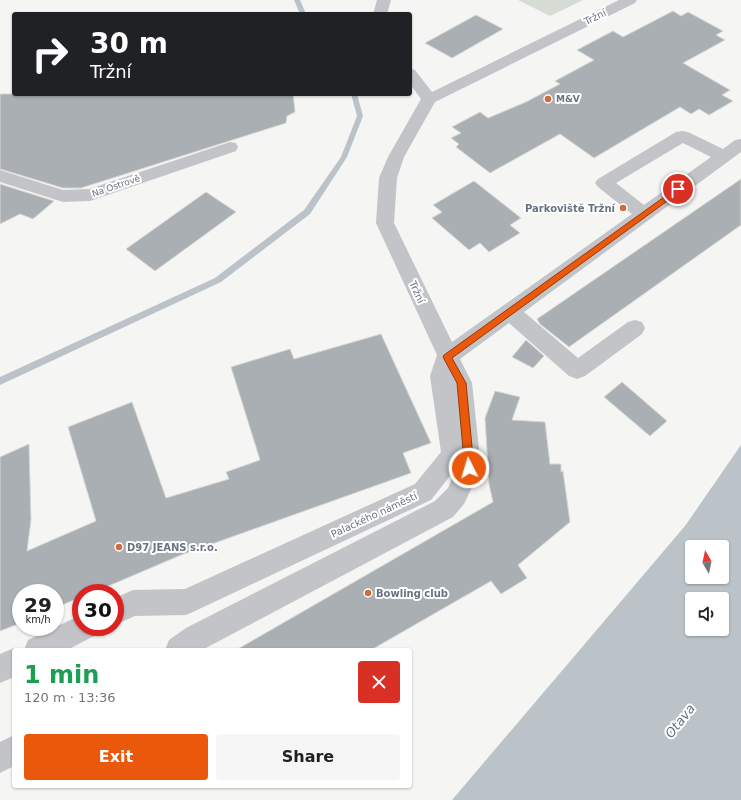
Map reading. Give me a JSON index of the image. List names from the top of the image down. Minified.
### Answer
{"streets":{"street":["Tržní","Na Ostrově","Palackého náměstí"]},"crossings":[["Tržní","Palackého náměstí"]],"water":["Otava"],"places":["M&V","Parkoviště Tržní","D97 JEANS s.r.o.","Bowling club"],"north":"top","page":{"turn":["30 m","Tržní"],"speed":"29 km/h","limit":"30","heading":["1 min","120 m · 13:36"],"buttons":["Exit","Share"]}}
